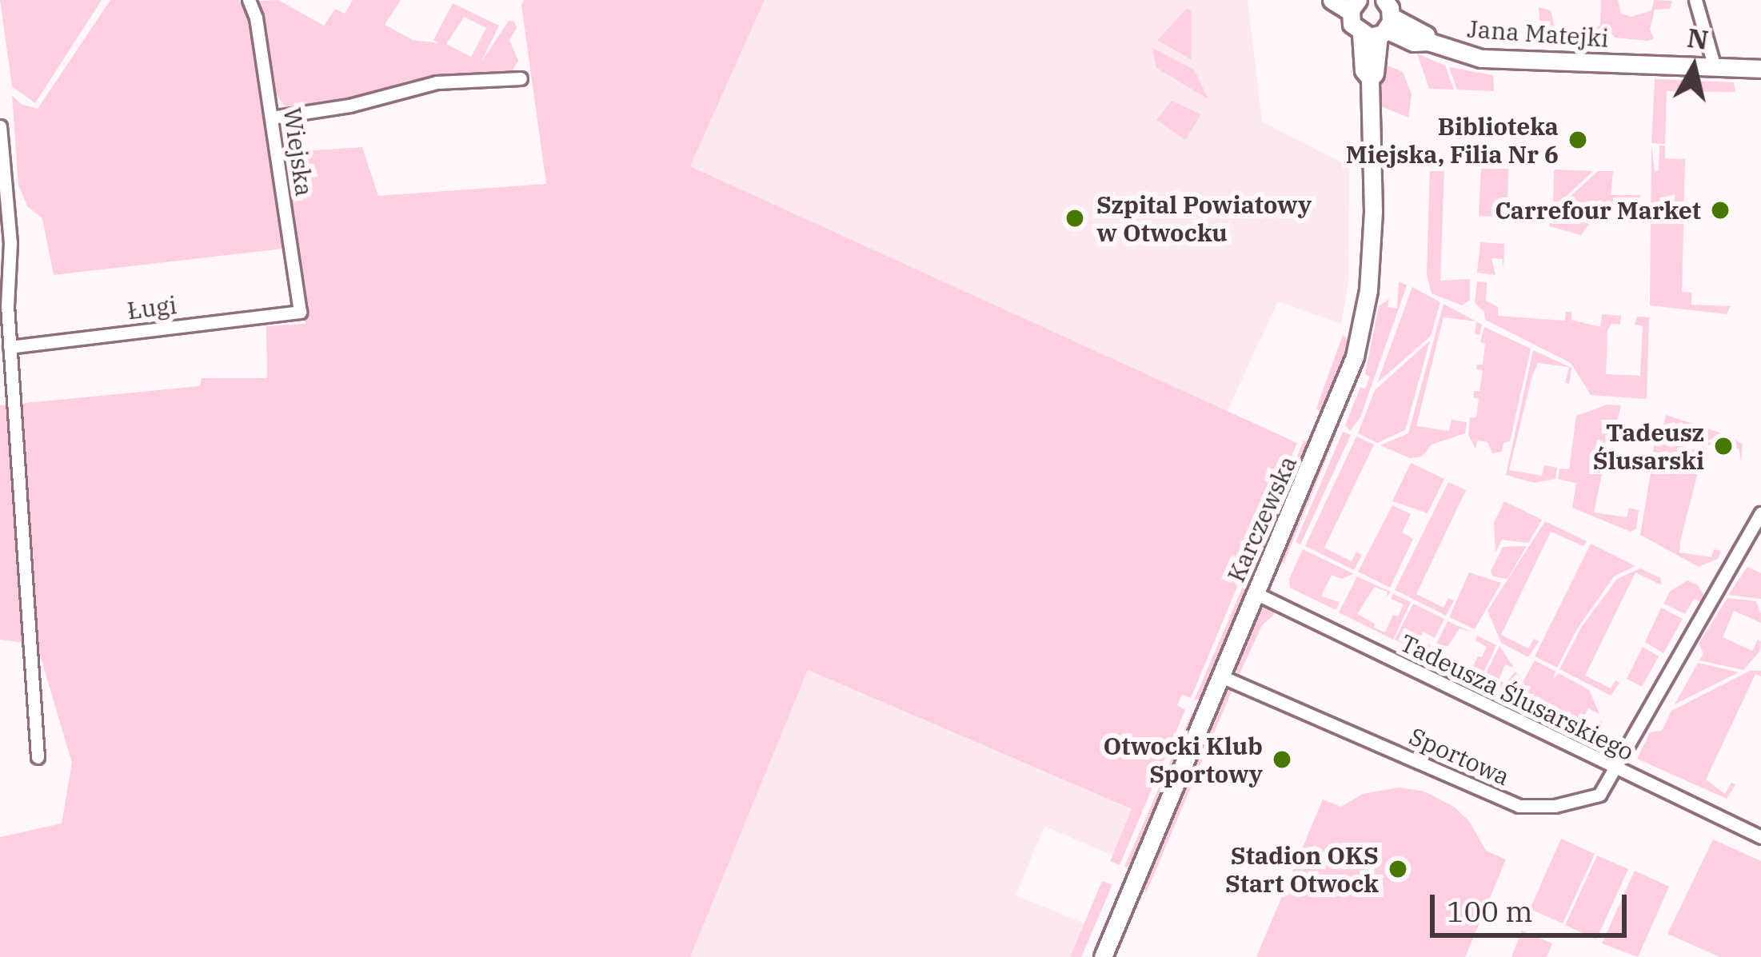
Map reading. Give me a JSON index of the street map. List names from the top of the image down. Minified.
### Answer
{"streets":{"main road":["Jana Matejki","Karczewska"],"street":["Wiejska","Ługi","Tadeusza Ślusarskiego","Sportowa"]},"crossings":[["Jana Matejki","Karczewska"],["Wiejska","Ługi"],["Karczewska","Tadeusza Ślusarskiego"],["Karczewska","Sportowa"],["Tadeusza Ślusarskiego","Sportowa"]],"places":["Biblioteka Miejska, Filia Nr 6","Carrefour Market","Szpital Powiatowy w Otwocku","Tadeusz Ślusarski","Otwocki Klub Sportowy","Stadion OKS Start Otwock"],"scale_bar":"100 m","north":"top"}
